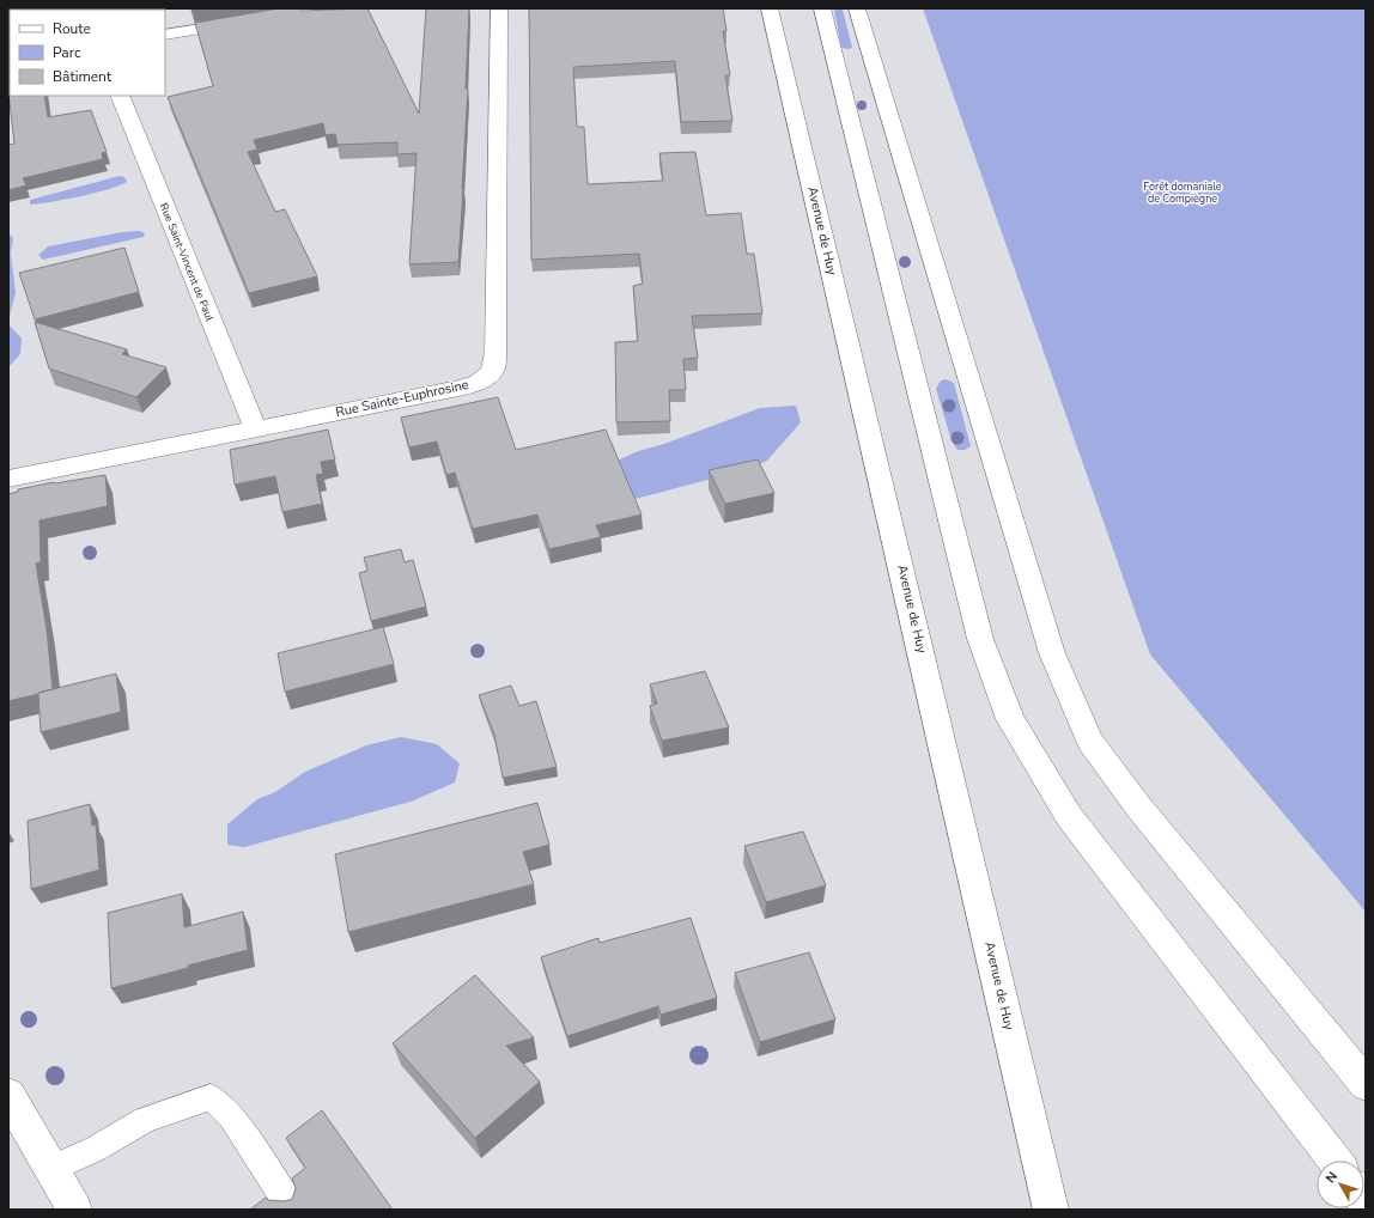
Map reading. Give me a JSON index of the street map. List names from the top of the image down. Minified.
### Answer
{"streets":{"street":["Avenue de Huy","Rue Saint-Vincent de Paul","Rue Sainte-Euphrosine"]},"crossings":[["Rue Saint-Vincent de Paul","Rue Sainte-Euphrosine"]],"parks":["Forêt domaniale de Compiègne"],"legend":["Route","Parc","Bâtiment"],"north":"top left"}
